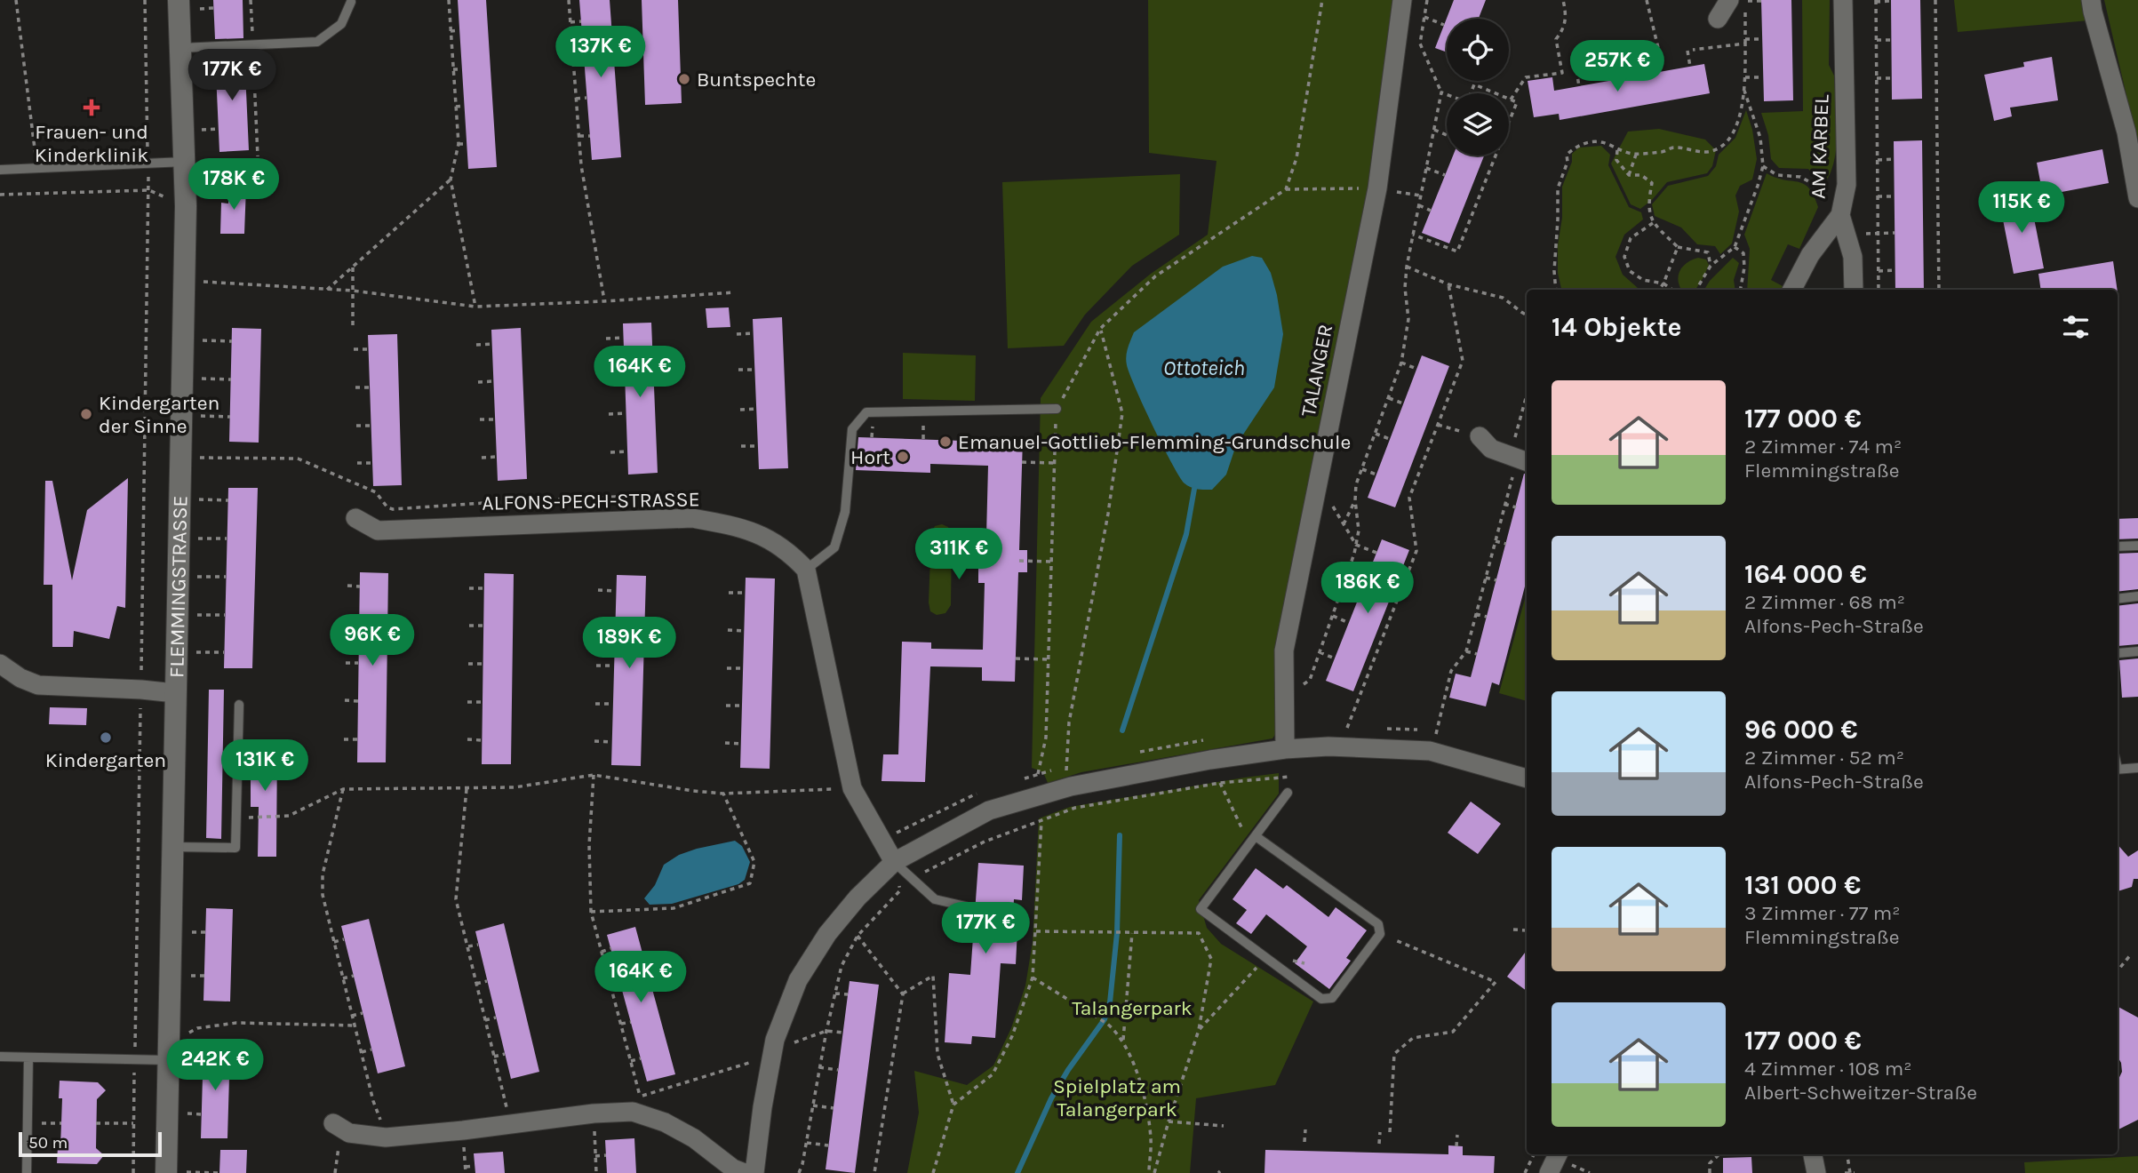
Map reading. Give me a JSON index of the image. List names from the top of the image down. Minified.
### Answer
{"streets":{"street":["AM KARBEL","TALANGER","ALFONS-PECH-STRASSE","FLEMMINGSTRASSE"]},"water":["Ottoteich"],"parks":["Talangerpark","Spielplatz am Talangerpark"],"places":{"other":["Buntspechte","Kindergarten der Sinne","Emanuel-Gottlieb-Flemming-Grundschule","Hort","Kindergarten"],"health":["Frauen- und Kinderklinik"]},"scale_bar":"50 m","page":{"price":["137K €","257K €","177K €","178K €","115K €","164K €","311K €","186K €","96K €","189K €","131K €","177K €","164K €","242K €"],"heading":"14 Objekte","list":[{"name":"177 000 €","note":"2 Zimmer · 74 m² · Flemmingstraße"},{"name":"164 000 €","note":"2 Zimmer · 68 m² · Alfons-Pech-Straße"},{"name":"96 000 €","note":"2 Zimmer · 52 m² · Alfons-Pech-Straße"},{"name":"131 000 €","note":"3 Zimmer · 77 m² · Flemmingstraße"},{"name":"177 000 €","note":"4 Zimmer · 108 m² · Albert-Schweitzer-Straße"}],"scale":"50 m"}}
